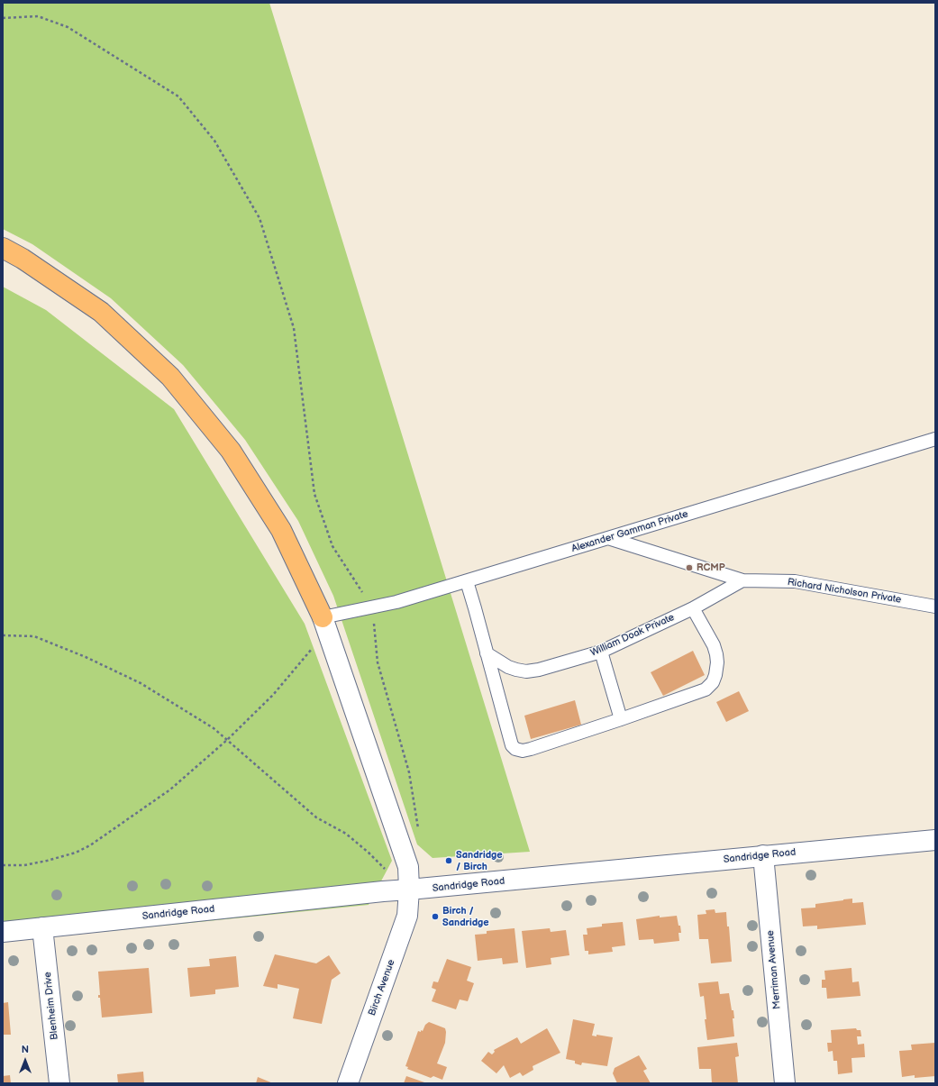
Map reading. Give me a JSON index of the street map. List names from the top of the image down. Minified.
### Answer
{"streets":{"street":["Sandridge Road","Merriman Avenue","Birch Avenue","Blenheim Drive"],"lane":["Alexander Gamman Private","Richard Nicholson Private","William Doak Private"]},"crossings":[["Alexander Gamman Private","Richard Nicholson Private"],["Alexander Gamman Private","Birch Avenue"],["Richard Nicholson Private","William Doak Private"],["Sandridge Road","Merriman Avenue"],["Sandridge Road","Birch Avenue"],["Sandridge Road","Blenheim Drive"]],"places":["RCMP","Sandridge / Birch","Birch / Sandridge"],"north":"top"}
